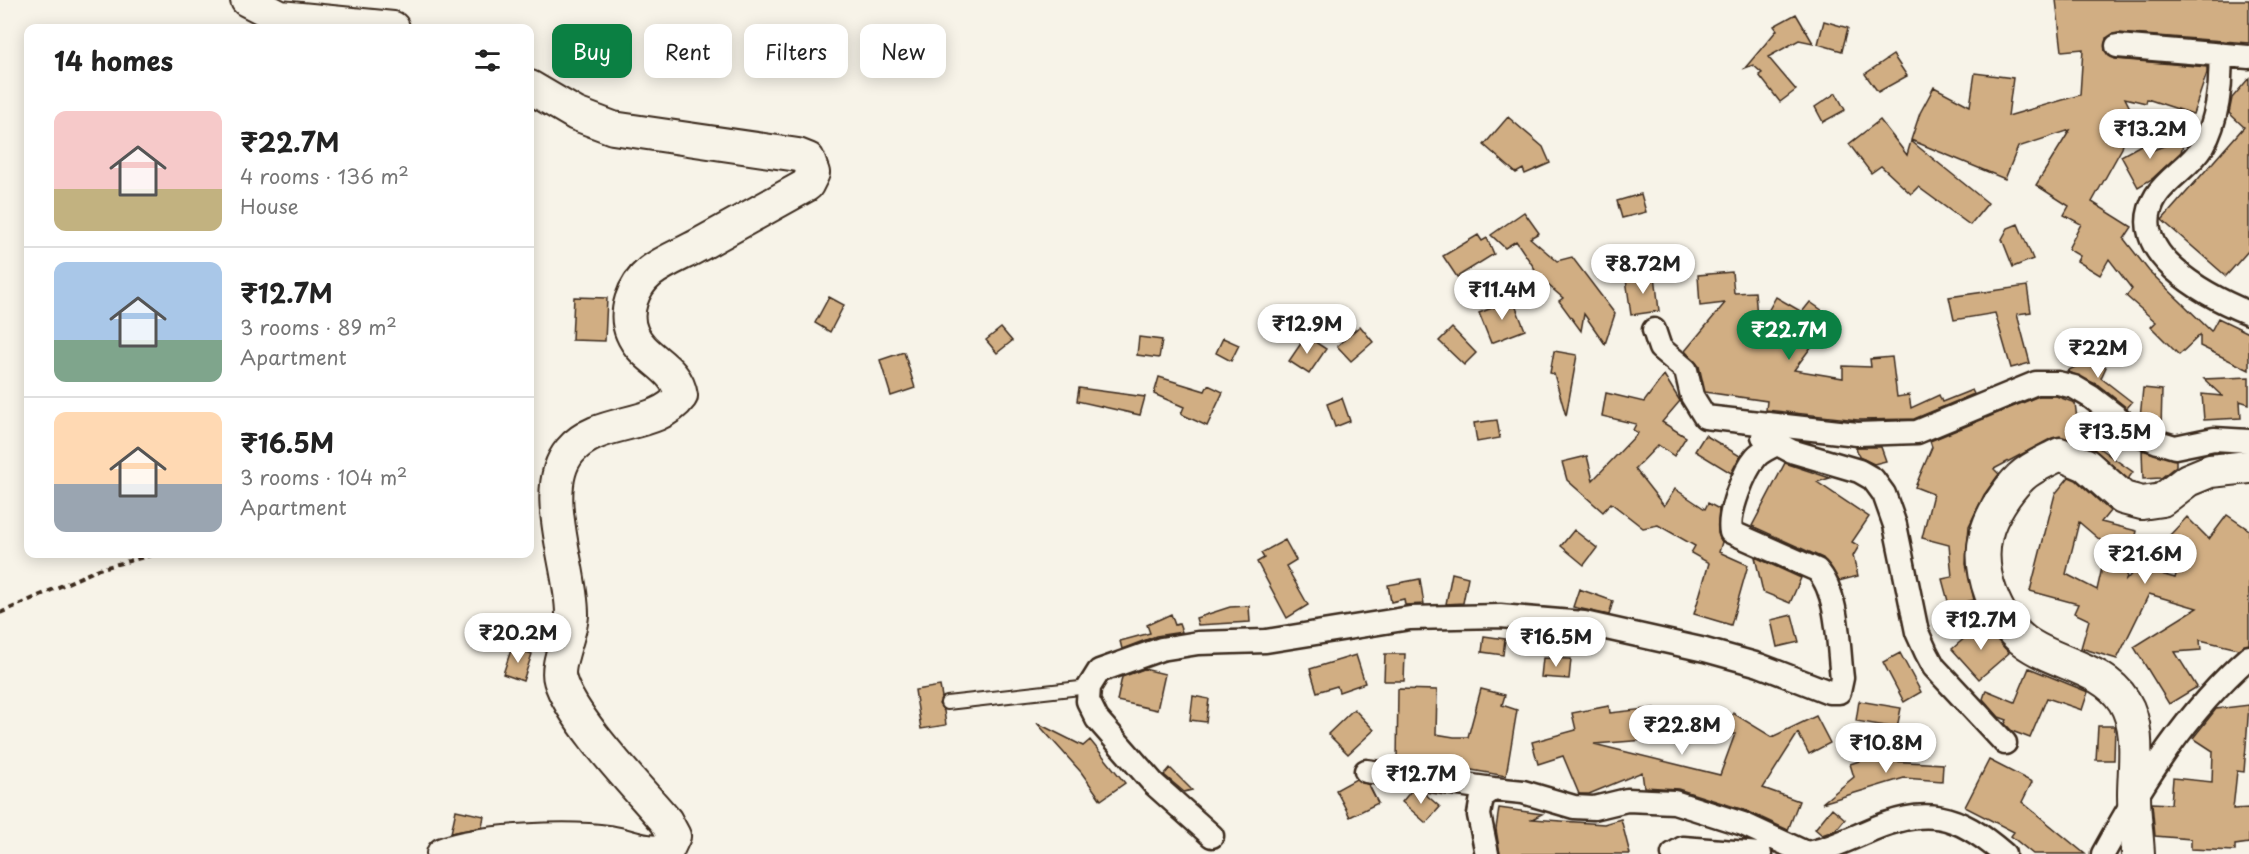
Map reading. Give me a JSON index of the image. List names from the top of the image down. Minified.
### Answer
{"page":{"chip":["Buy","Rent","Filters","New"],"heading":"14 homes","list":[{"name":"₹22.7M","note":"4 rooms · 136 m² · House"},{"name":"₹12.7M","note":"3 rooms · 89 m² · Apartment"},{"name":"₹16.5M","note":"3 rooms · 104 m² · Apartment"}],"price":["₹13.2M","₹8.72M","₹11.4M","₹12.9M","₹22.7M","₹22M","₹13.5M","₹21.6M","₹12.7M","₹20.2M","₹16.5M","₹22.8M","₹10.8M","₹12.7M"]}}
